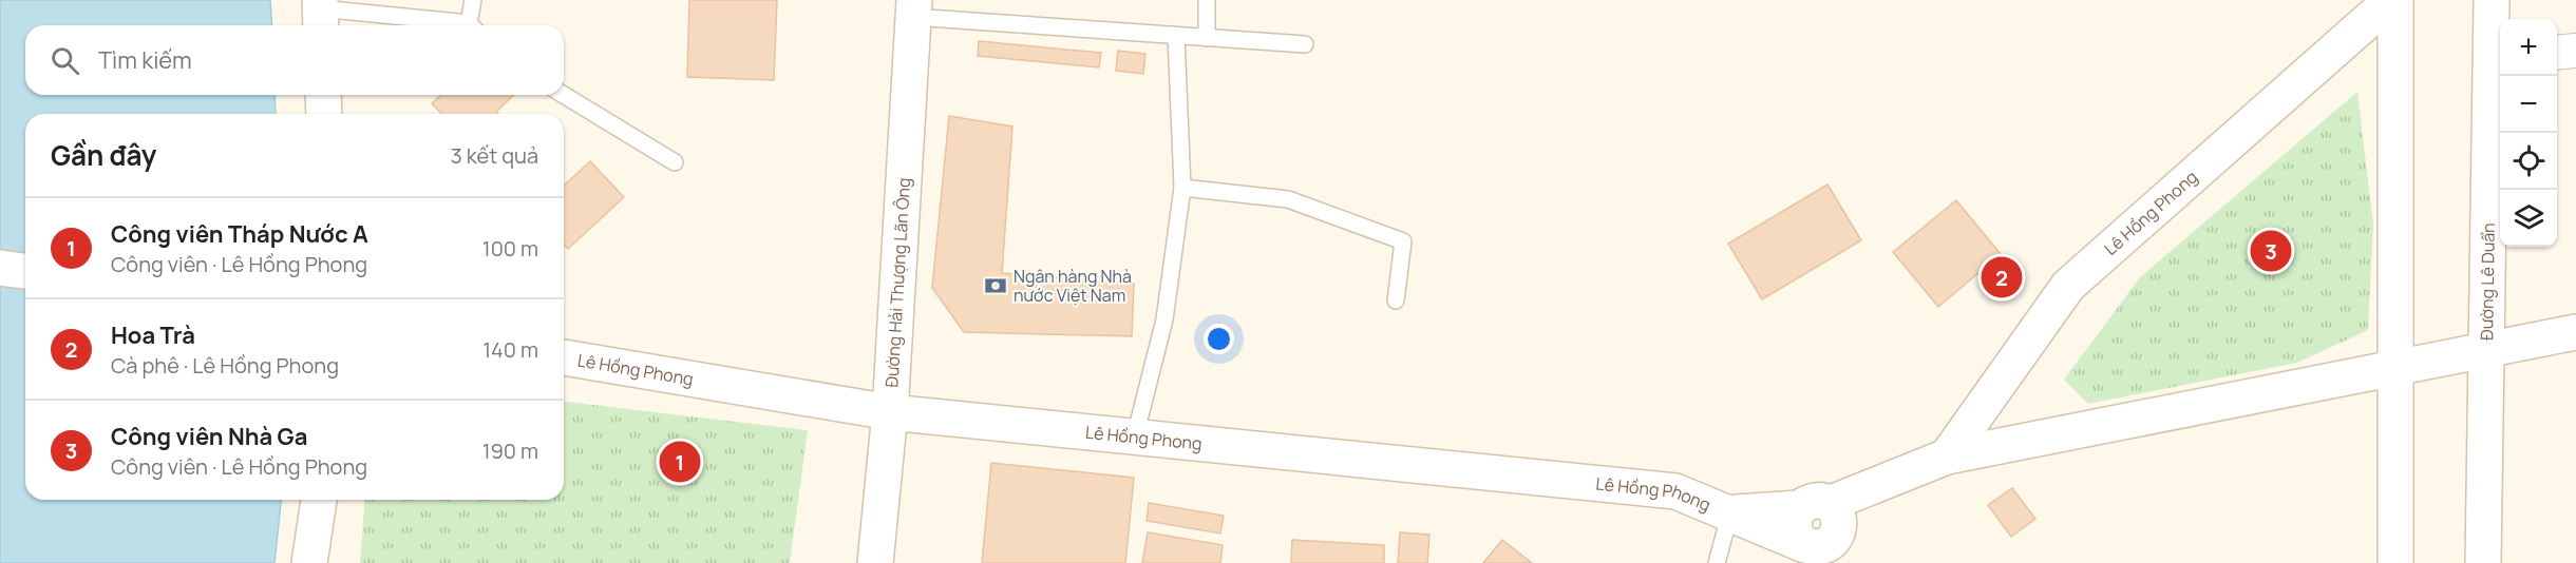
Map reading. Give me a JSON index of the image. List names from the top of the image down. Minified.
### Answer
{"streets":{"main road":["Lê Hồng Phong","Đường Hải Thượng Lãn Ông","Đường Lê Duẩn"]},"crossings":[["Lê Hồng Phong","Đường Hải Thượng Lãn Ông"],["Lê Hồng Phong","Đường Lê Duẩn"]],"places":{"bank":["Ngân hàng Nhà nước Việt Nam"]},"page":{"map_buttons":["+","−"],"search":"Tìm kiếm","heading":["Gần đây","3 kết quả"],"list":[{"mark":"1","name":"Công viên Tháp Nước A","note":"Công viên · Lê Hồng Phong","value":"100 m"},{"mark":"2","name":"Hoa Trà","note":"Cà phê · Lê Hồng Phong","value":"140 m"},{"mark":"3","name":"Công viên Nhà Ga","note":"Công viên · Lê Hồng Phong","value":"190 m"}],"pins":["3","2","1"]}}
